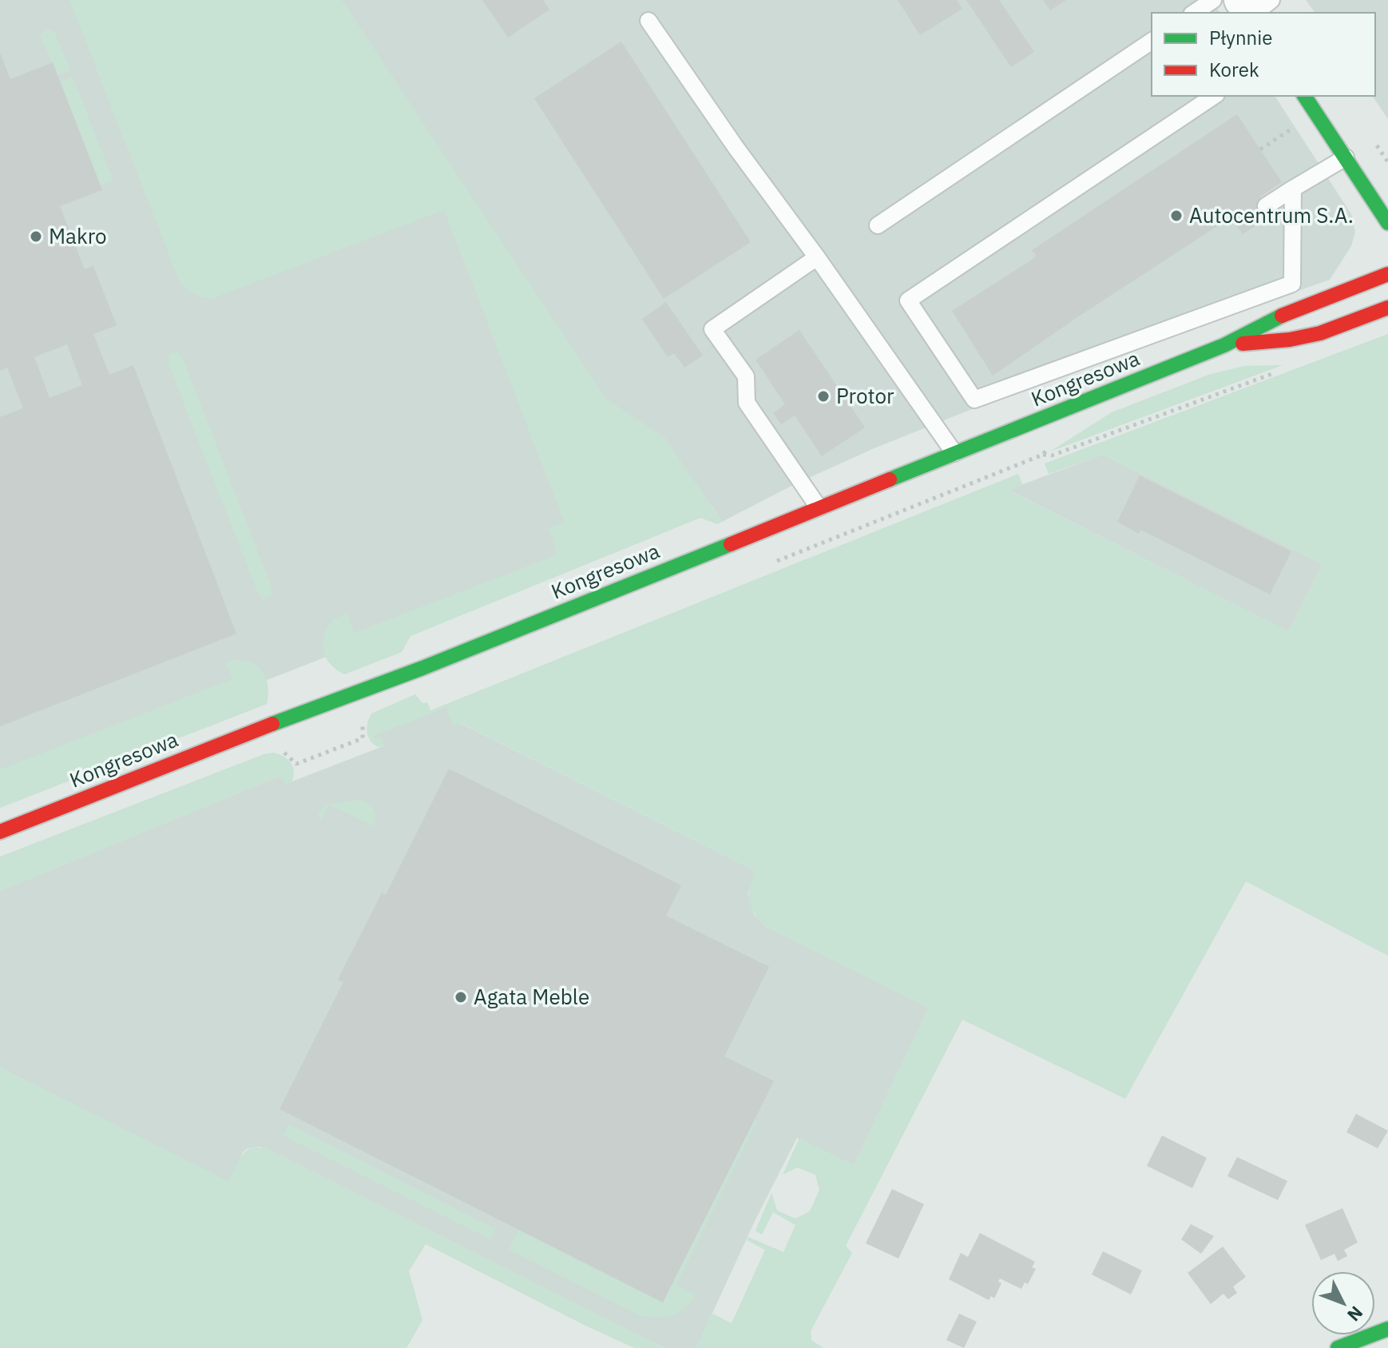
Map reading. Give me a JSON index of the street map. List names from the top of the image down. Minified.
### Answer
{"streets":{"street":["Kongresowa"]},"places":["Autocentrum S.A.","Makro","Protor","Agata Meble"],"legend":["Płynnie","Korek"],"north":"bottom right"}
